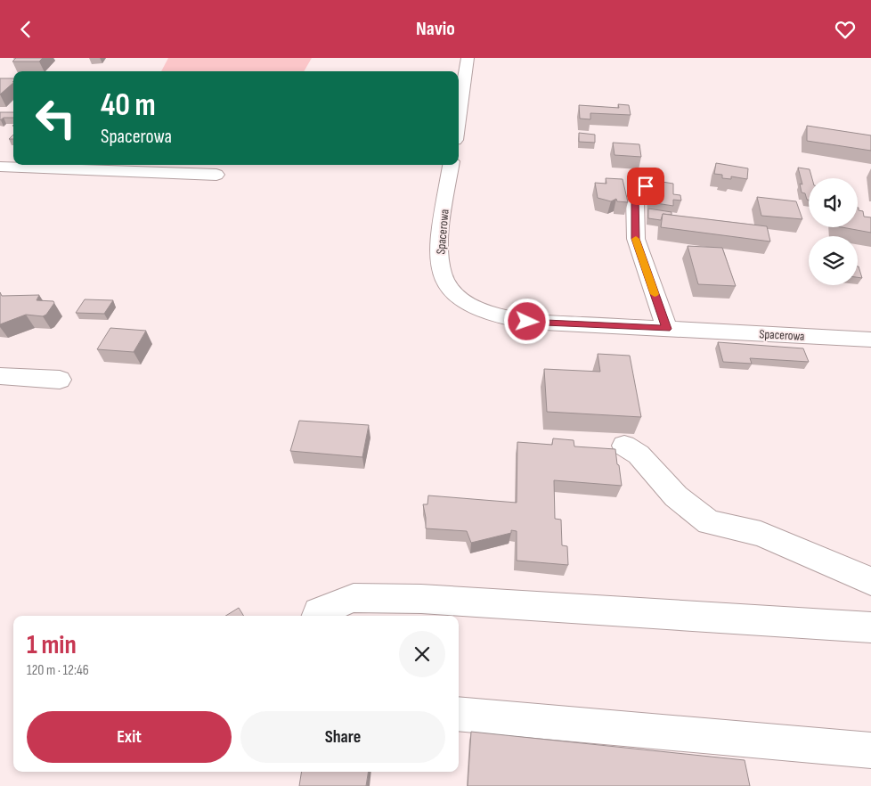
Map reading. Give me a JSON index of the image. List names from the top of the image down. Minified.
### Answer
{"streets":{"street":["Spacerowa"]},"page":{"header":"Navio","turn":["40 m","Spacerowa"],"heading":["1 min","120 m · 12:46"],"buttons":["Exit","Share"]}}
